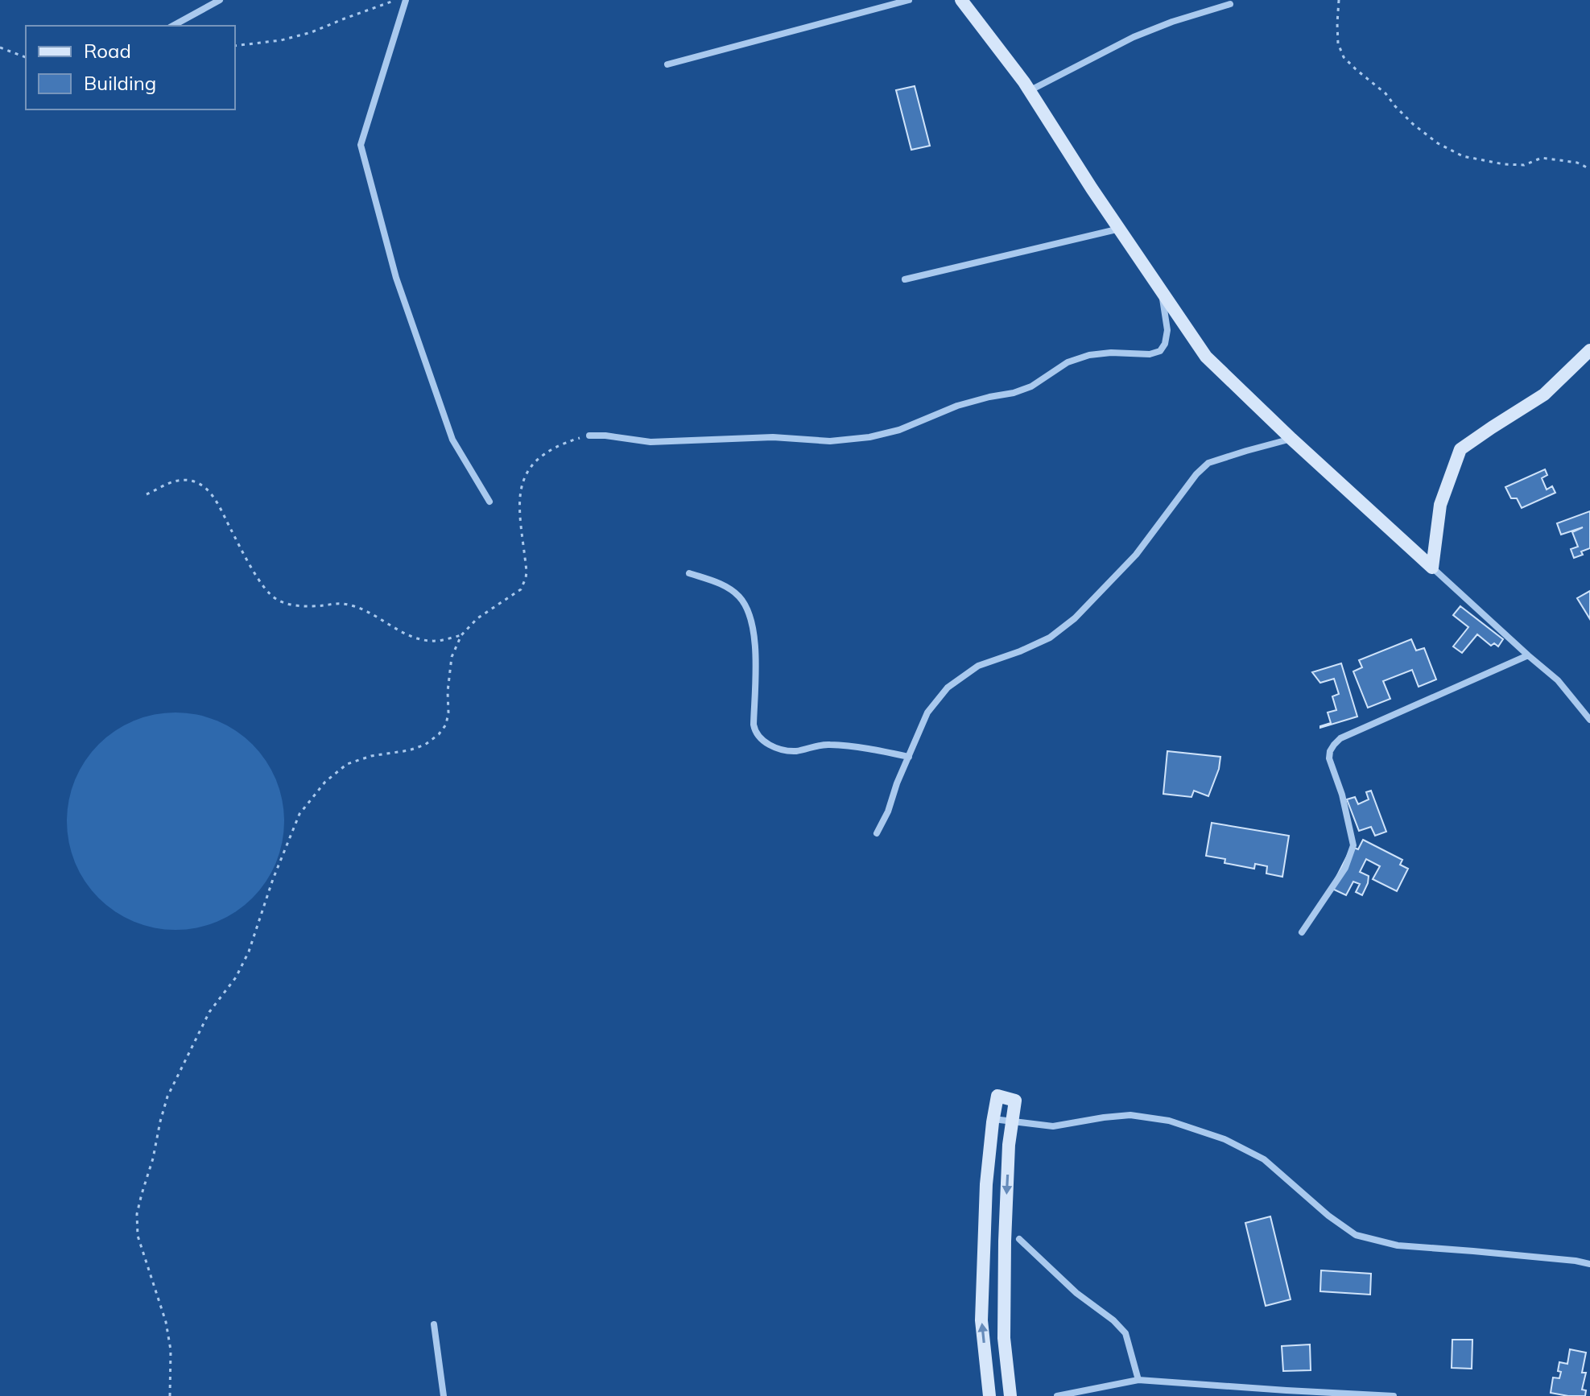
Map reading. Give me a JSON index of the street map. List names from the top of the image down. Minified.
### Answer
{"legend":["Road","Building"]}
